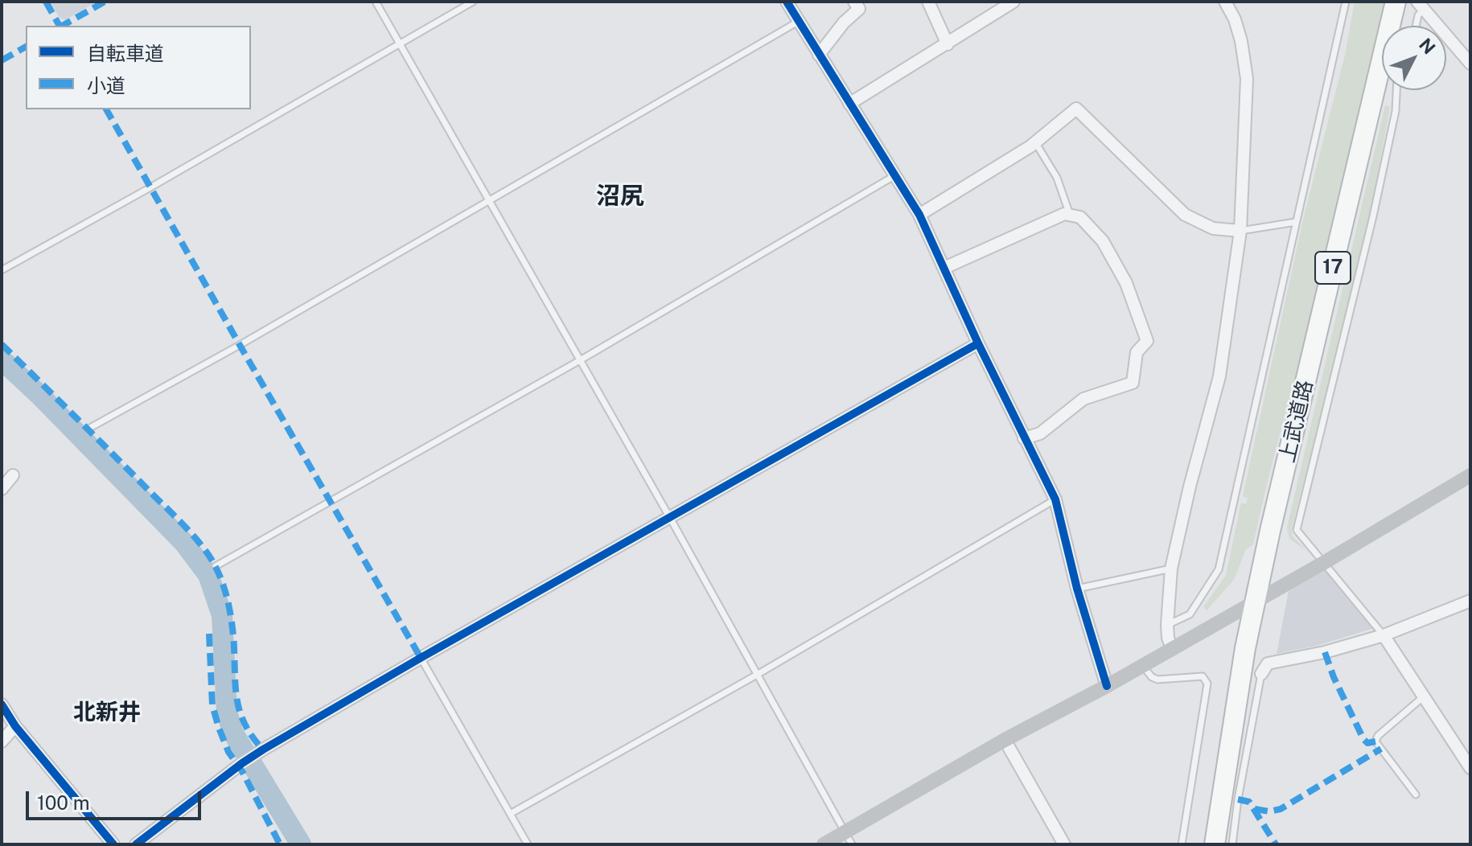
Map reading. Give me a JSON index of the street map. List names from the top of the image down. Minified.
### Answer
{"streets":{"highway":["17","上武道路"]},"districts":["沼尻","北新井"],"legend":["自転車道","小道"],"scale_bar":"100 m","north":"top right"}
